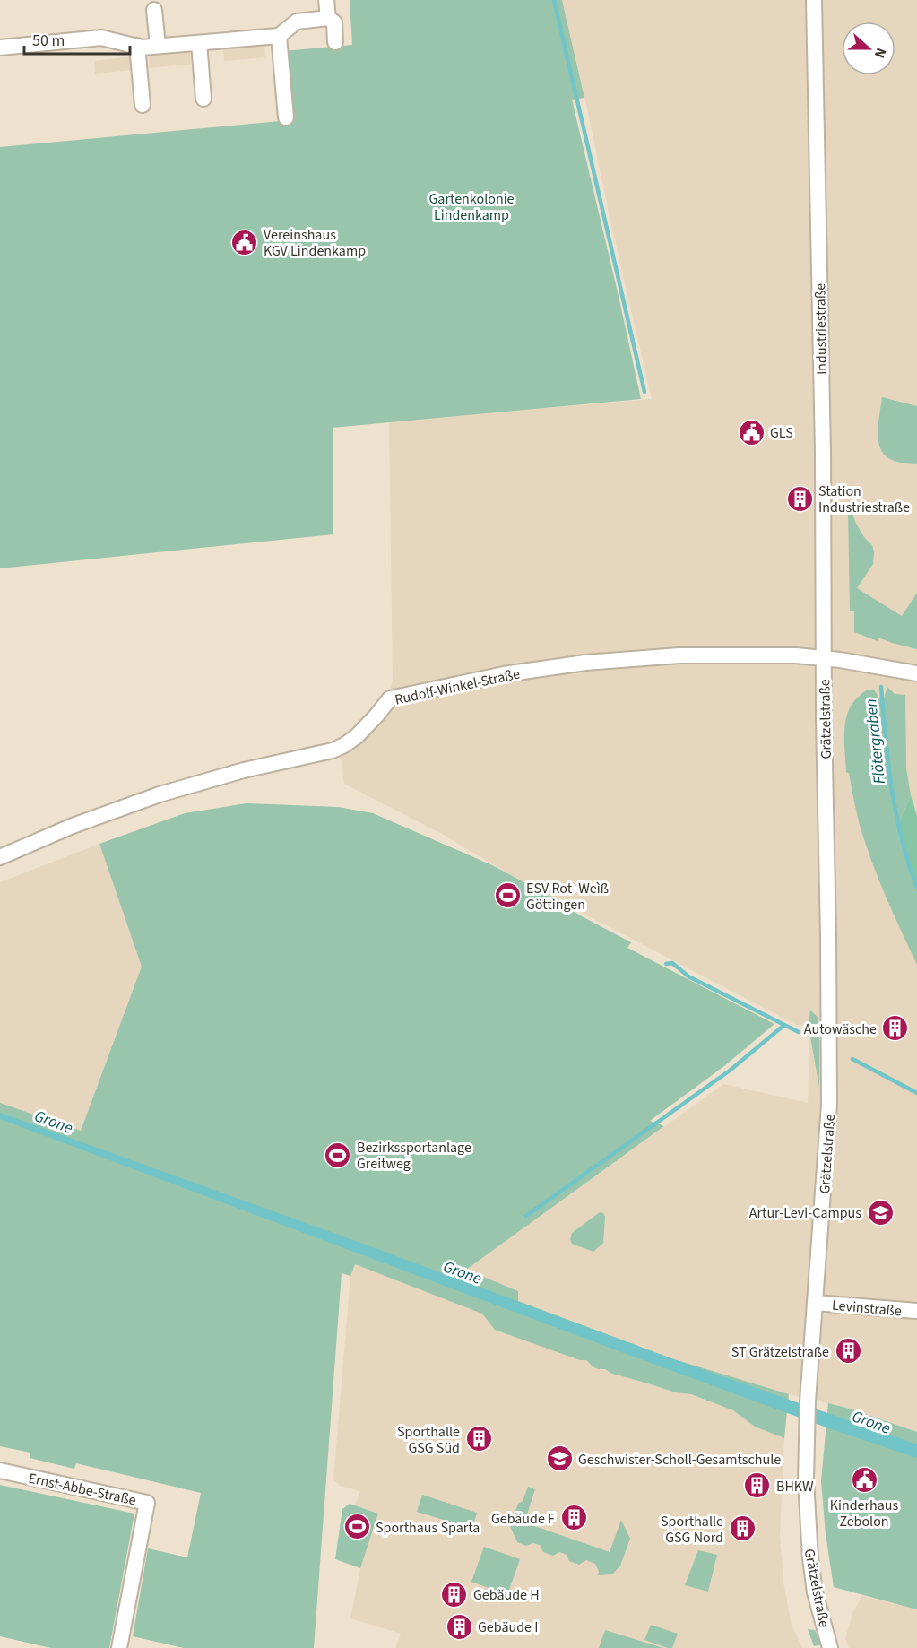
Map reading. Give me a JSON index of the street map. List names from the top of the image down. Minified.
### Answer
{"streets":{"street":["Industriestraße","Rudolf-Winkel-Straße","Grätzelstraße","Levinstraße","Ernst-Abbe-Straße"]},"crossings":[["Industriestraße","Rudolf-Winkel-Straße"],["Industriestraße","Grätzelstraße"],["Rudolf-Winkel-Straße","Grätzelstraße"],["Grätzelstraße","Levinstraße"]],"water":["Flötergraben","Grone"],"parks":["Gartenkolonie Lindenkamp"],"places":{"public building":["Vereinshaus KGV Lindenkamp","GLS","Kinderhaus Zebolon"],"building":["Station Industriestraße","Autowäsche","ST Grätzelstraße","Sporthalle GSG Süd","BHKW","Gebäude F","Sporthalle GSG Nord","Gebäude H","Gebäude I"],"sports":["ESV Rot–Weìß Göttingen","Bezirkssportanlage Greitweg","Sporthaus Sparta"],"school or university":["Artur-Levi-Campus","Geschwister-Scholl-Gesamtschule"]},"scale_bar":"50 m","north":"right"}
